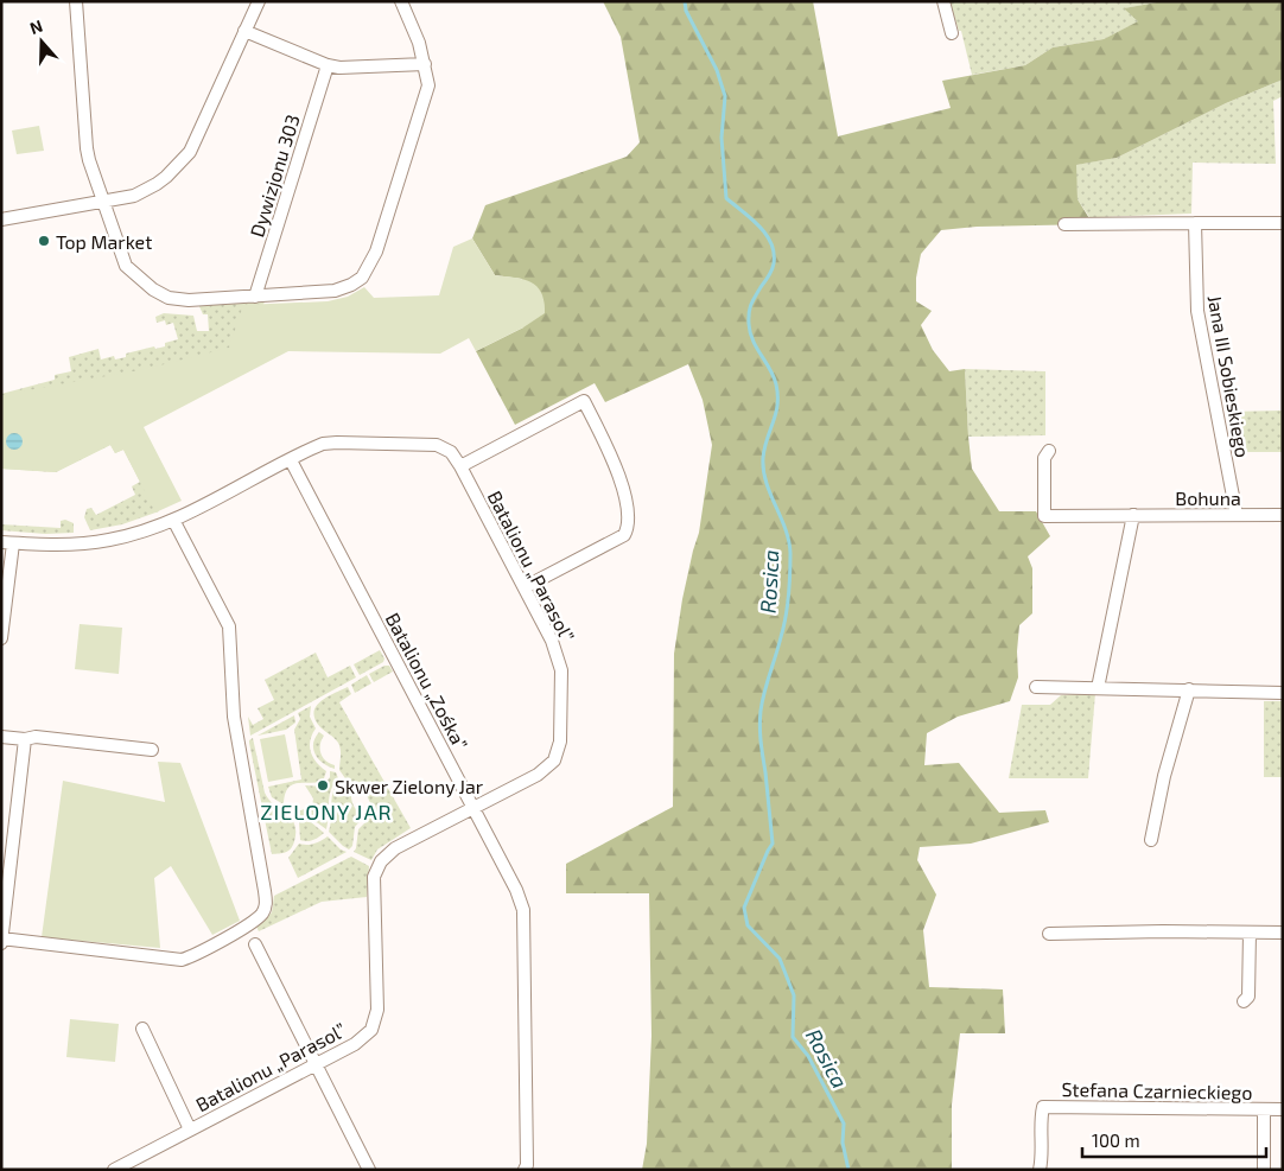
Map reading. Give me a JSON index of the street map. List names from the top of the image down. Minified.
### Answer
{"streets":{"street":["Dywizjonu 303","Jana III Sobieskiego","Bohuna","Batalionu „Parasol”","Batalionu „Zośka”","Stefana Czarnieckiego"]},"crossings":[["Jana III Sobieskiego","Bohuna"],["Batalionu „Parasol”","Batalionu „Zośka”"]],"districts":["ZIELONY JAR"],"water":["Rosica"],"places":["Top Market","Skwer Zielony Jar"],"scale_bar":"100 m","north":"top"}
